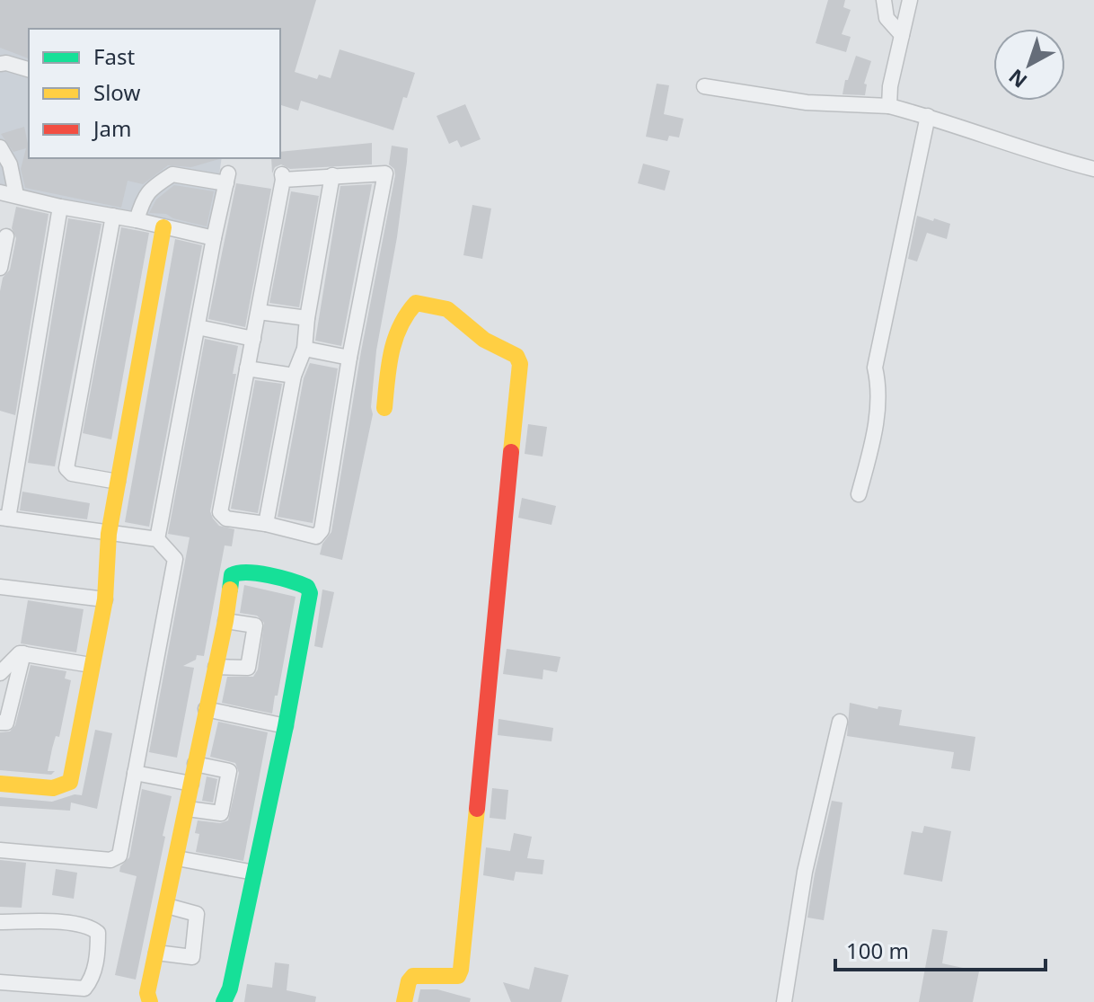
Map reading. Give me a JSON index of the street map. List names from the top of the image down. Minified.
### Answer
{"legend":["Fast","Slow","Jam"],"scale_bar":"100 m","north":"bottom left"}
